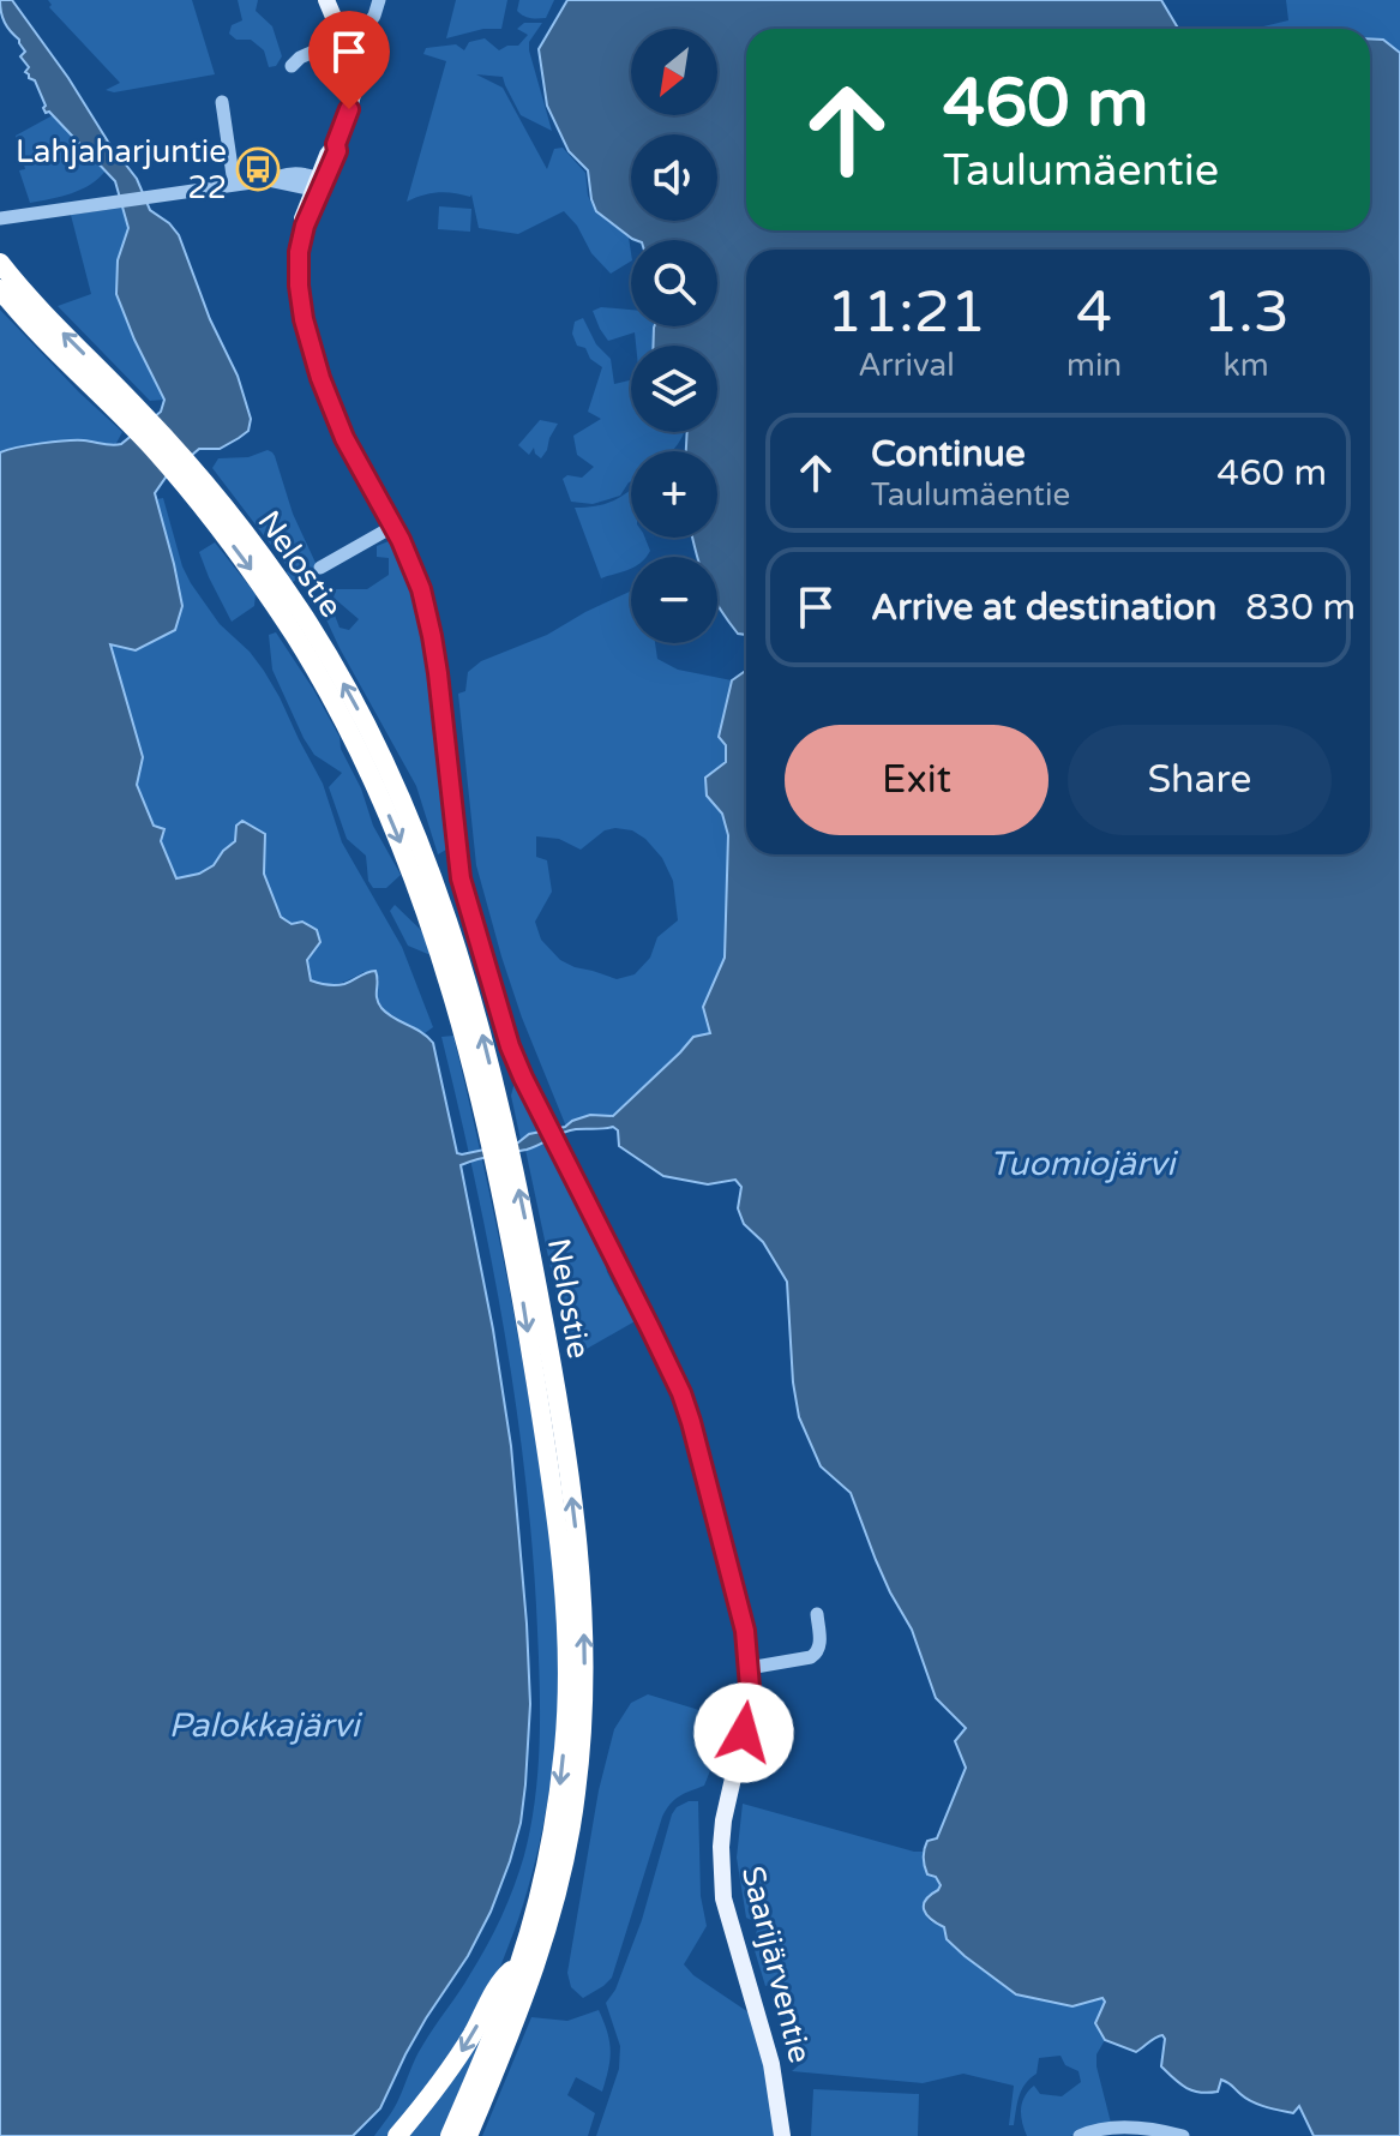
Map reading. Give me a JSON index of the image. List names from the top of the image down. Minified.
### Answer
{"streets":{"highway":["Nelostie"],"main road":["Saarijärventie"]},"water":["Tuomiojärvi","Palokkajärvi"],"places":{"bus stop":["Lahjaharjuntie 22"]},"north":"bottom left","page":{"map_buttons":["+","−"],"turn":["460 m","Taulumäentie"],"eta":["11:21","Arrival","4","min","1.3","km"],"list":[{"name":"Continue","note":"Taulumäentie","value":"460 m"},{"name":"Arrive at destination","value":"830 m"}],"buttons":["Exit","Share"]}}
